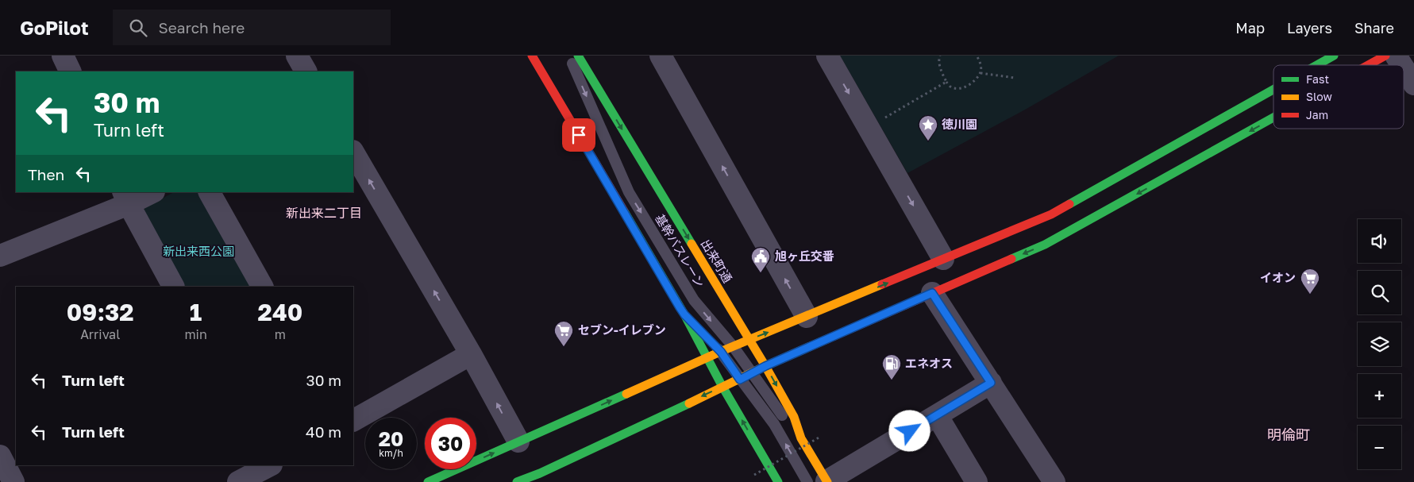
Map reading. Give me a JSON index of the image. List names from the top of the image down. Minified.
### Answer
{"streets":{"street":["出来町通"],"lane":["基幹バスレーン"]},"crossings":[["基幹バスレーン","出来町通"]],"one_way":["基幹バスレーン"],"districts":["新出来二丁目","明倫町"],"parks":["新出来西公園"],"places":{"place":["徳川園"],"public building":["旭ヶ丘交番"],"supermarket":["イオン","セブン-イレブン"],"fuel station":["エネオス"]},"legend":["Fast","Slow","Jam"],"page":{"header":"GoPilot","search":"Search here","nav":["Map","Layers","Share"],"turn":["30 m","Turn left"],"then":"Then","map_buttons":["+","−"],"eta":["09:32","Arrival","1","min","240","m"],"list":[{"name":"Turn left","value":"30 m"},{"name":"Turn left","value":"40 m"}],"speed":"20 km/h","limit":"30"}}
